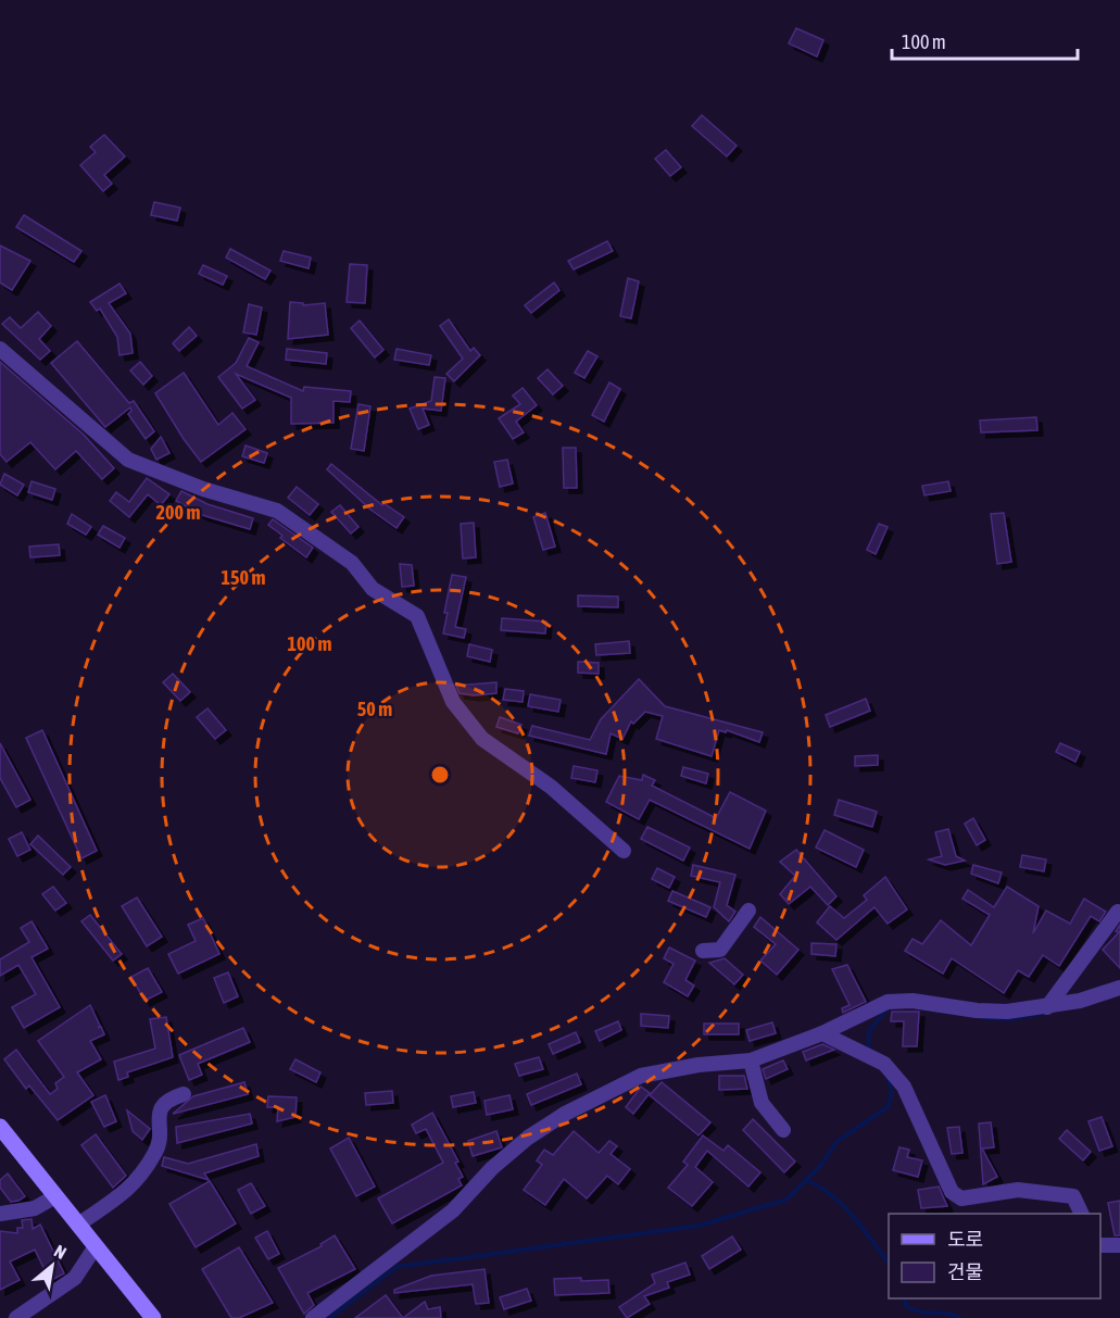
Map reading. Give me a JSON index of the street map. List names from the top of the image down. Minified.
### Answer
{"legend":["도로","건물"],"scale_bar":"100 m","north":"top right","rings":["200 m","150 m","100 m","50 m"]}
